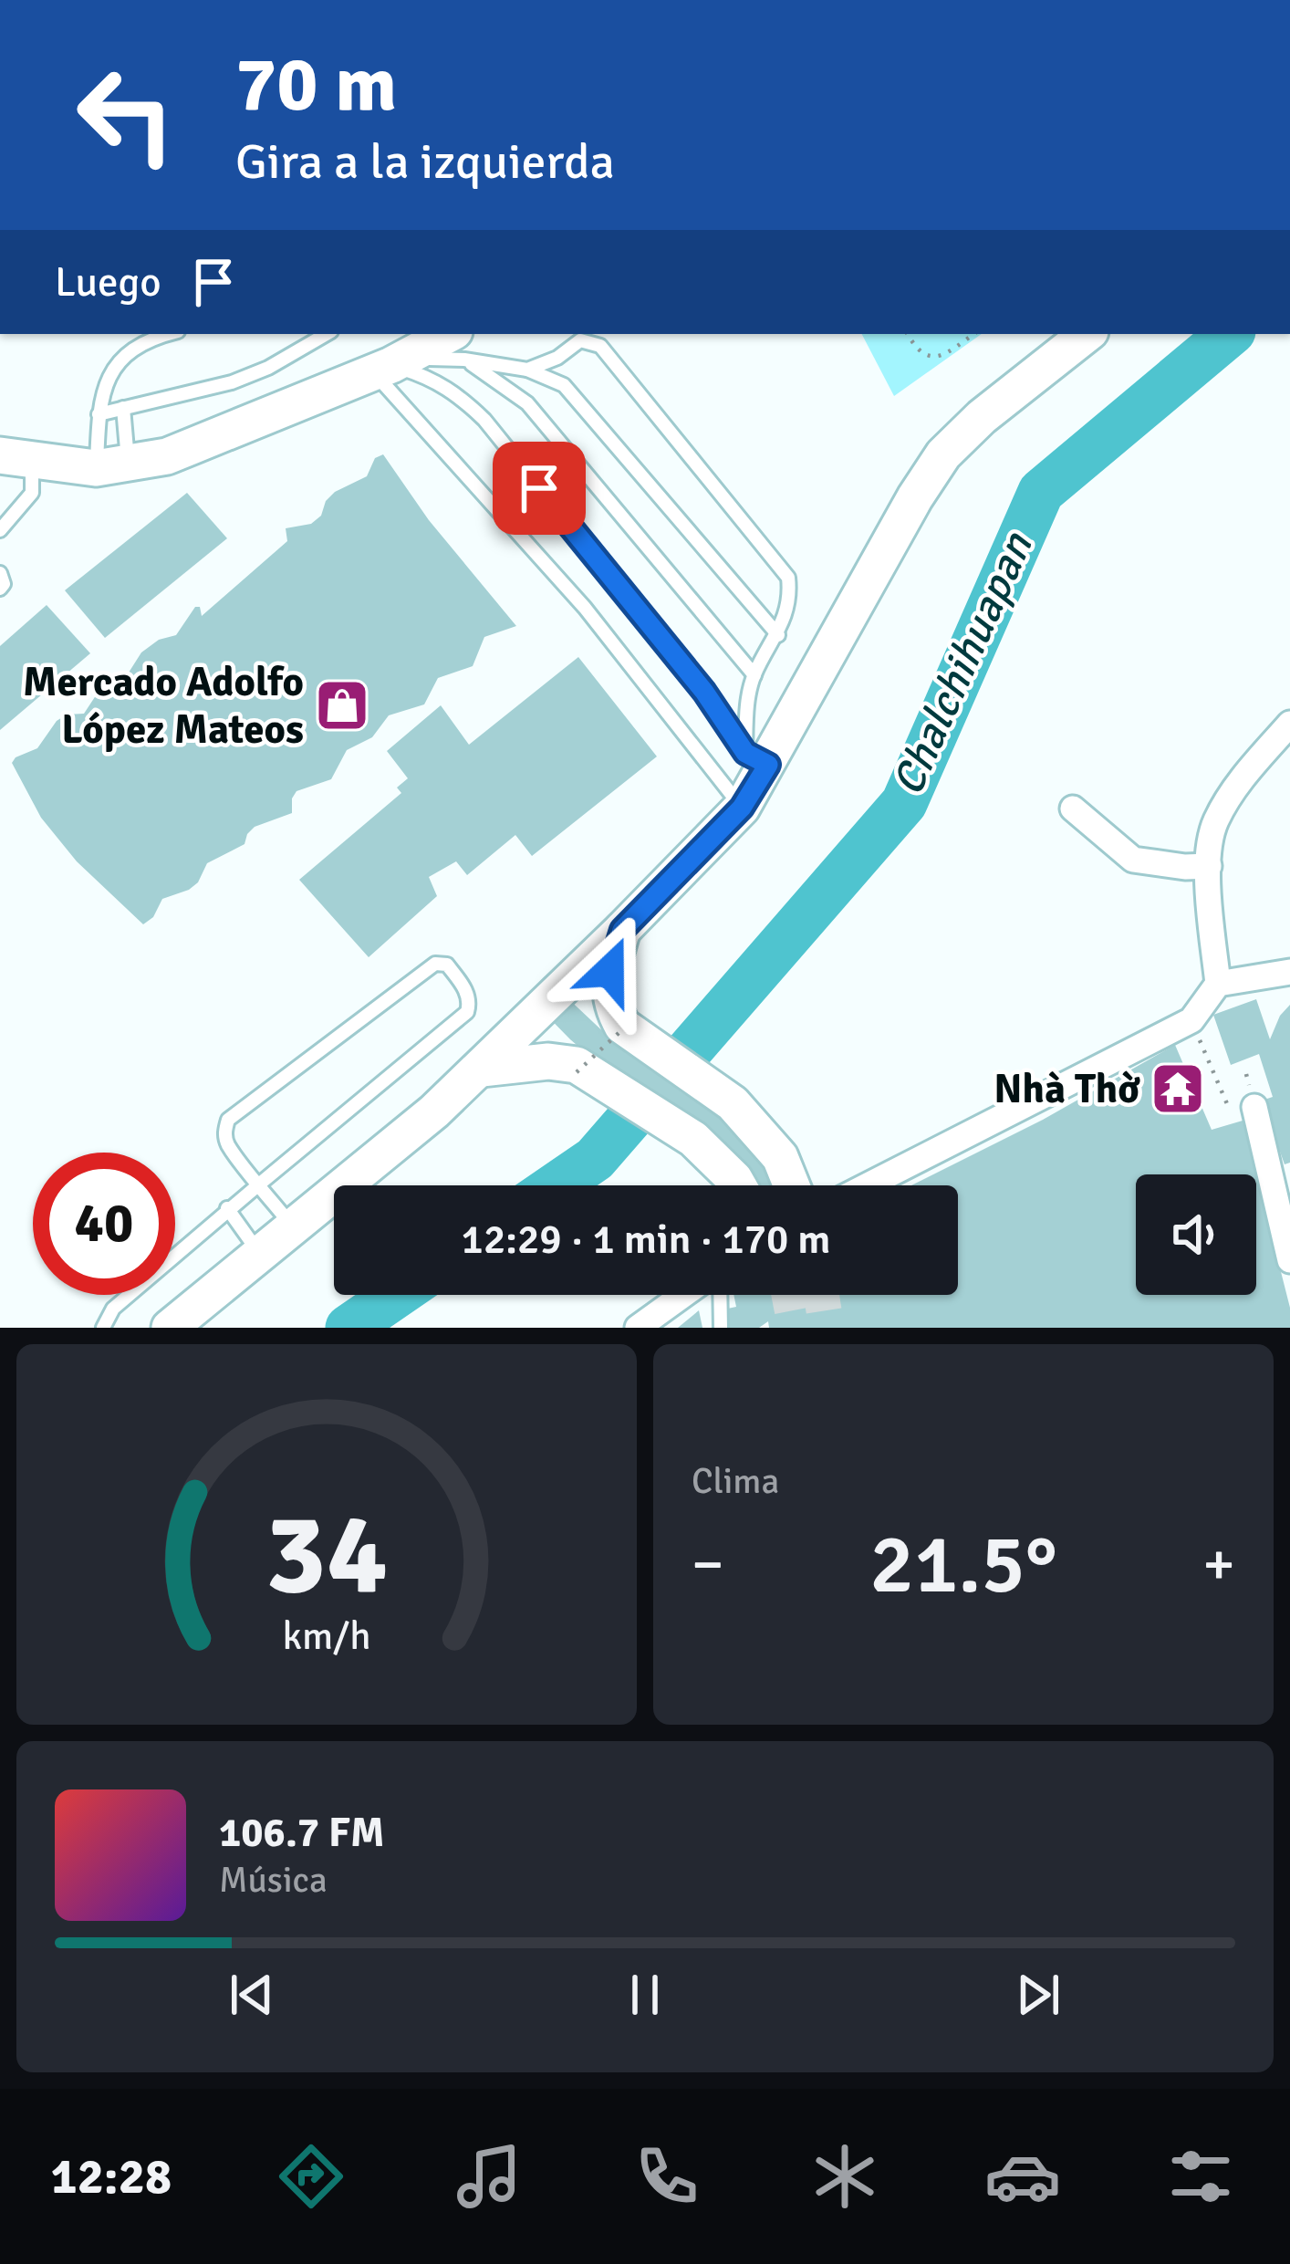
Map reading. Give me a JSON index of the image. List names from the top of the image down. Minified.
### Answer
{"water":["Chalchihuapan"],"places":{"shop":["Mercado Adolfo López Mateos"],"temple":["Nhà Thờ"]},"page":{"turn":["70 m","Gira a la izquierda"],"then":"Luego","limit":"40","trip":"12:29 · 1 min · 170 m","tile":"Clima","heat":["−","21.5°","+"],"song":["106.7 FM","Música"],"tabs":"12:28","gauge":["34","km/h"]}}
